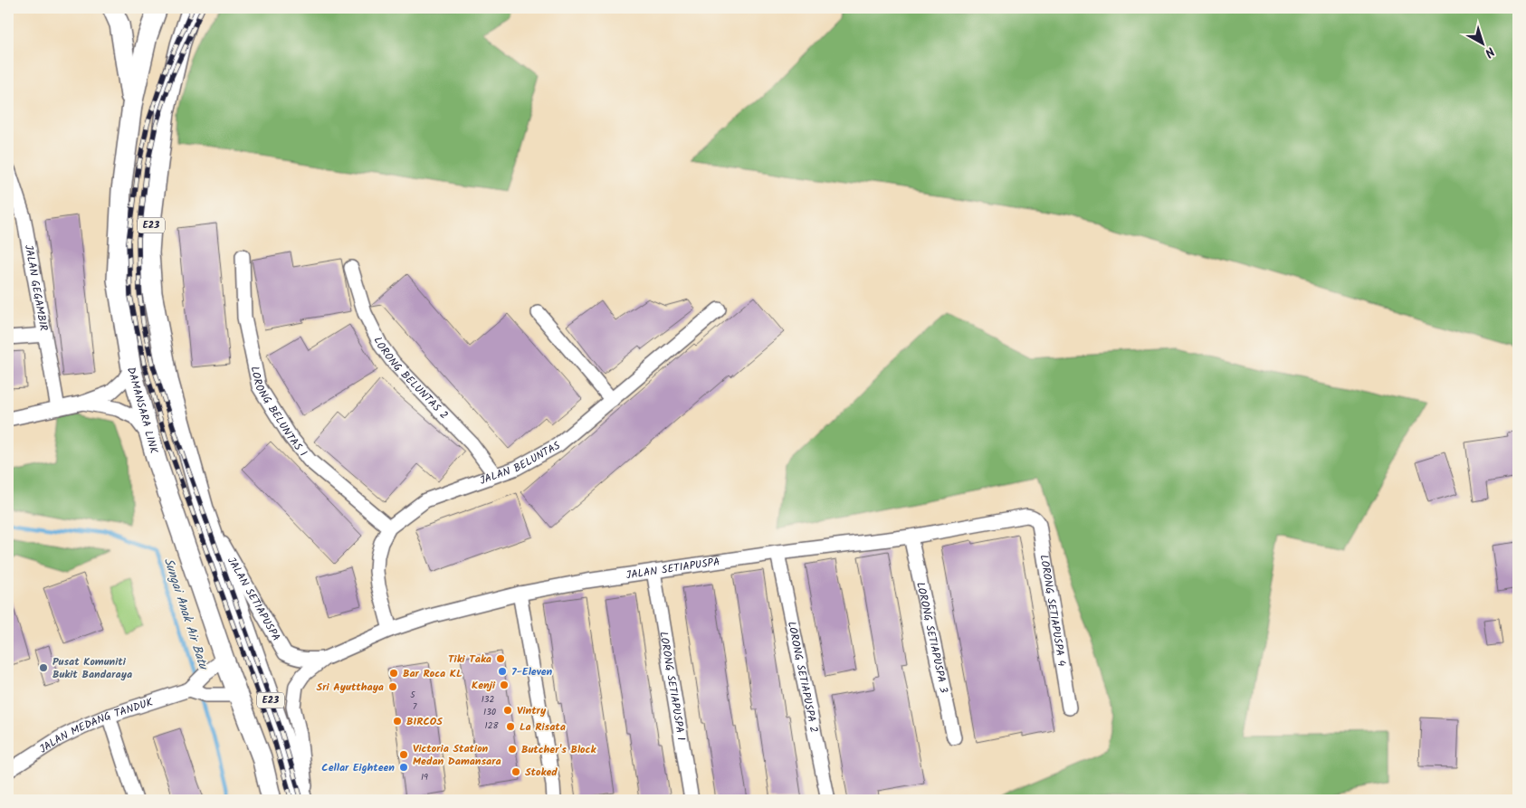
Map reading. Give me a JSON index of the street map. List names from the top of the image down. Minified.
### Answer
{"streets":{"highway":["E23","DAMANSARA LINK"],"street":["JALAN GEGAMBIR","LORONG BELUNTAS 2","LORONG BELUNTAS 1","JALAN BELUNTAS","JALAN SETIAPUSPA","LORONG SETIAPUSPA 4","LORONG SETIAPUSPA 3","LORONG SETIAPUSPA 2","LORONG SETIAPUSPA 1","JALAN MEDANG TANDUK"]},"crossings":[["E23","JALAN SETIAPUSPA"],["LORONG BELUNTAS 2","JALAN BELUNTAS"],["LORONG BELUNTAS 1","JALAN BELUNTAS"],["DAMANSARA LINK","JALAN MEDANG TANDUK"],["JALAN BELUNTAS","JALAN SETIAPUSPA"],["JALAN SETIAPUSPA","LORONG SETIAPUSPA 4"],["JALAN SETIAPUSPA","LORONG SETIAPUSPA 3"],["JALAN SETIAPUSPA","LORONG SETIAPUSPA 2"],["JALAN SETIAPUSPA","LORONG SETIAPUSPA 1"]],"water":["Sungai Anak Air Batu"],"places":["Tiki Taka","Pusat Komuniti Bukit Bandaraya","7-Eleven","Bar Roca KL","Kenji","Sri Ayutthaya","Vintry","BIRCOS","La Risata","Butcher's Block","Victoria Station Medan Damansara","Cellar Eighteen","Stoked"],"house_numbers":["5","132","7","130","128","19"],"north":"bottom right"}
